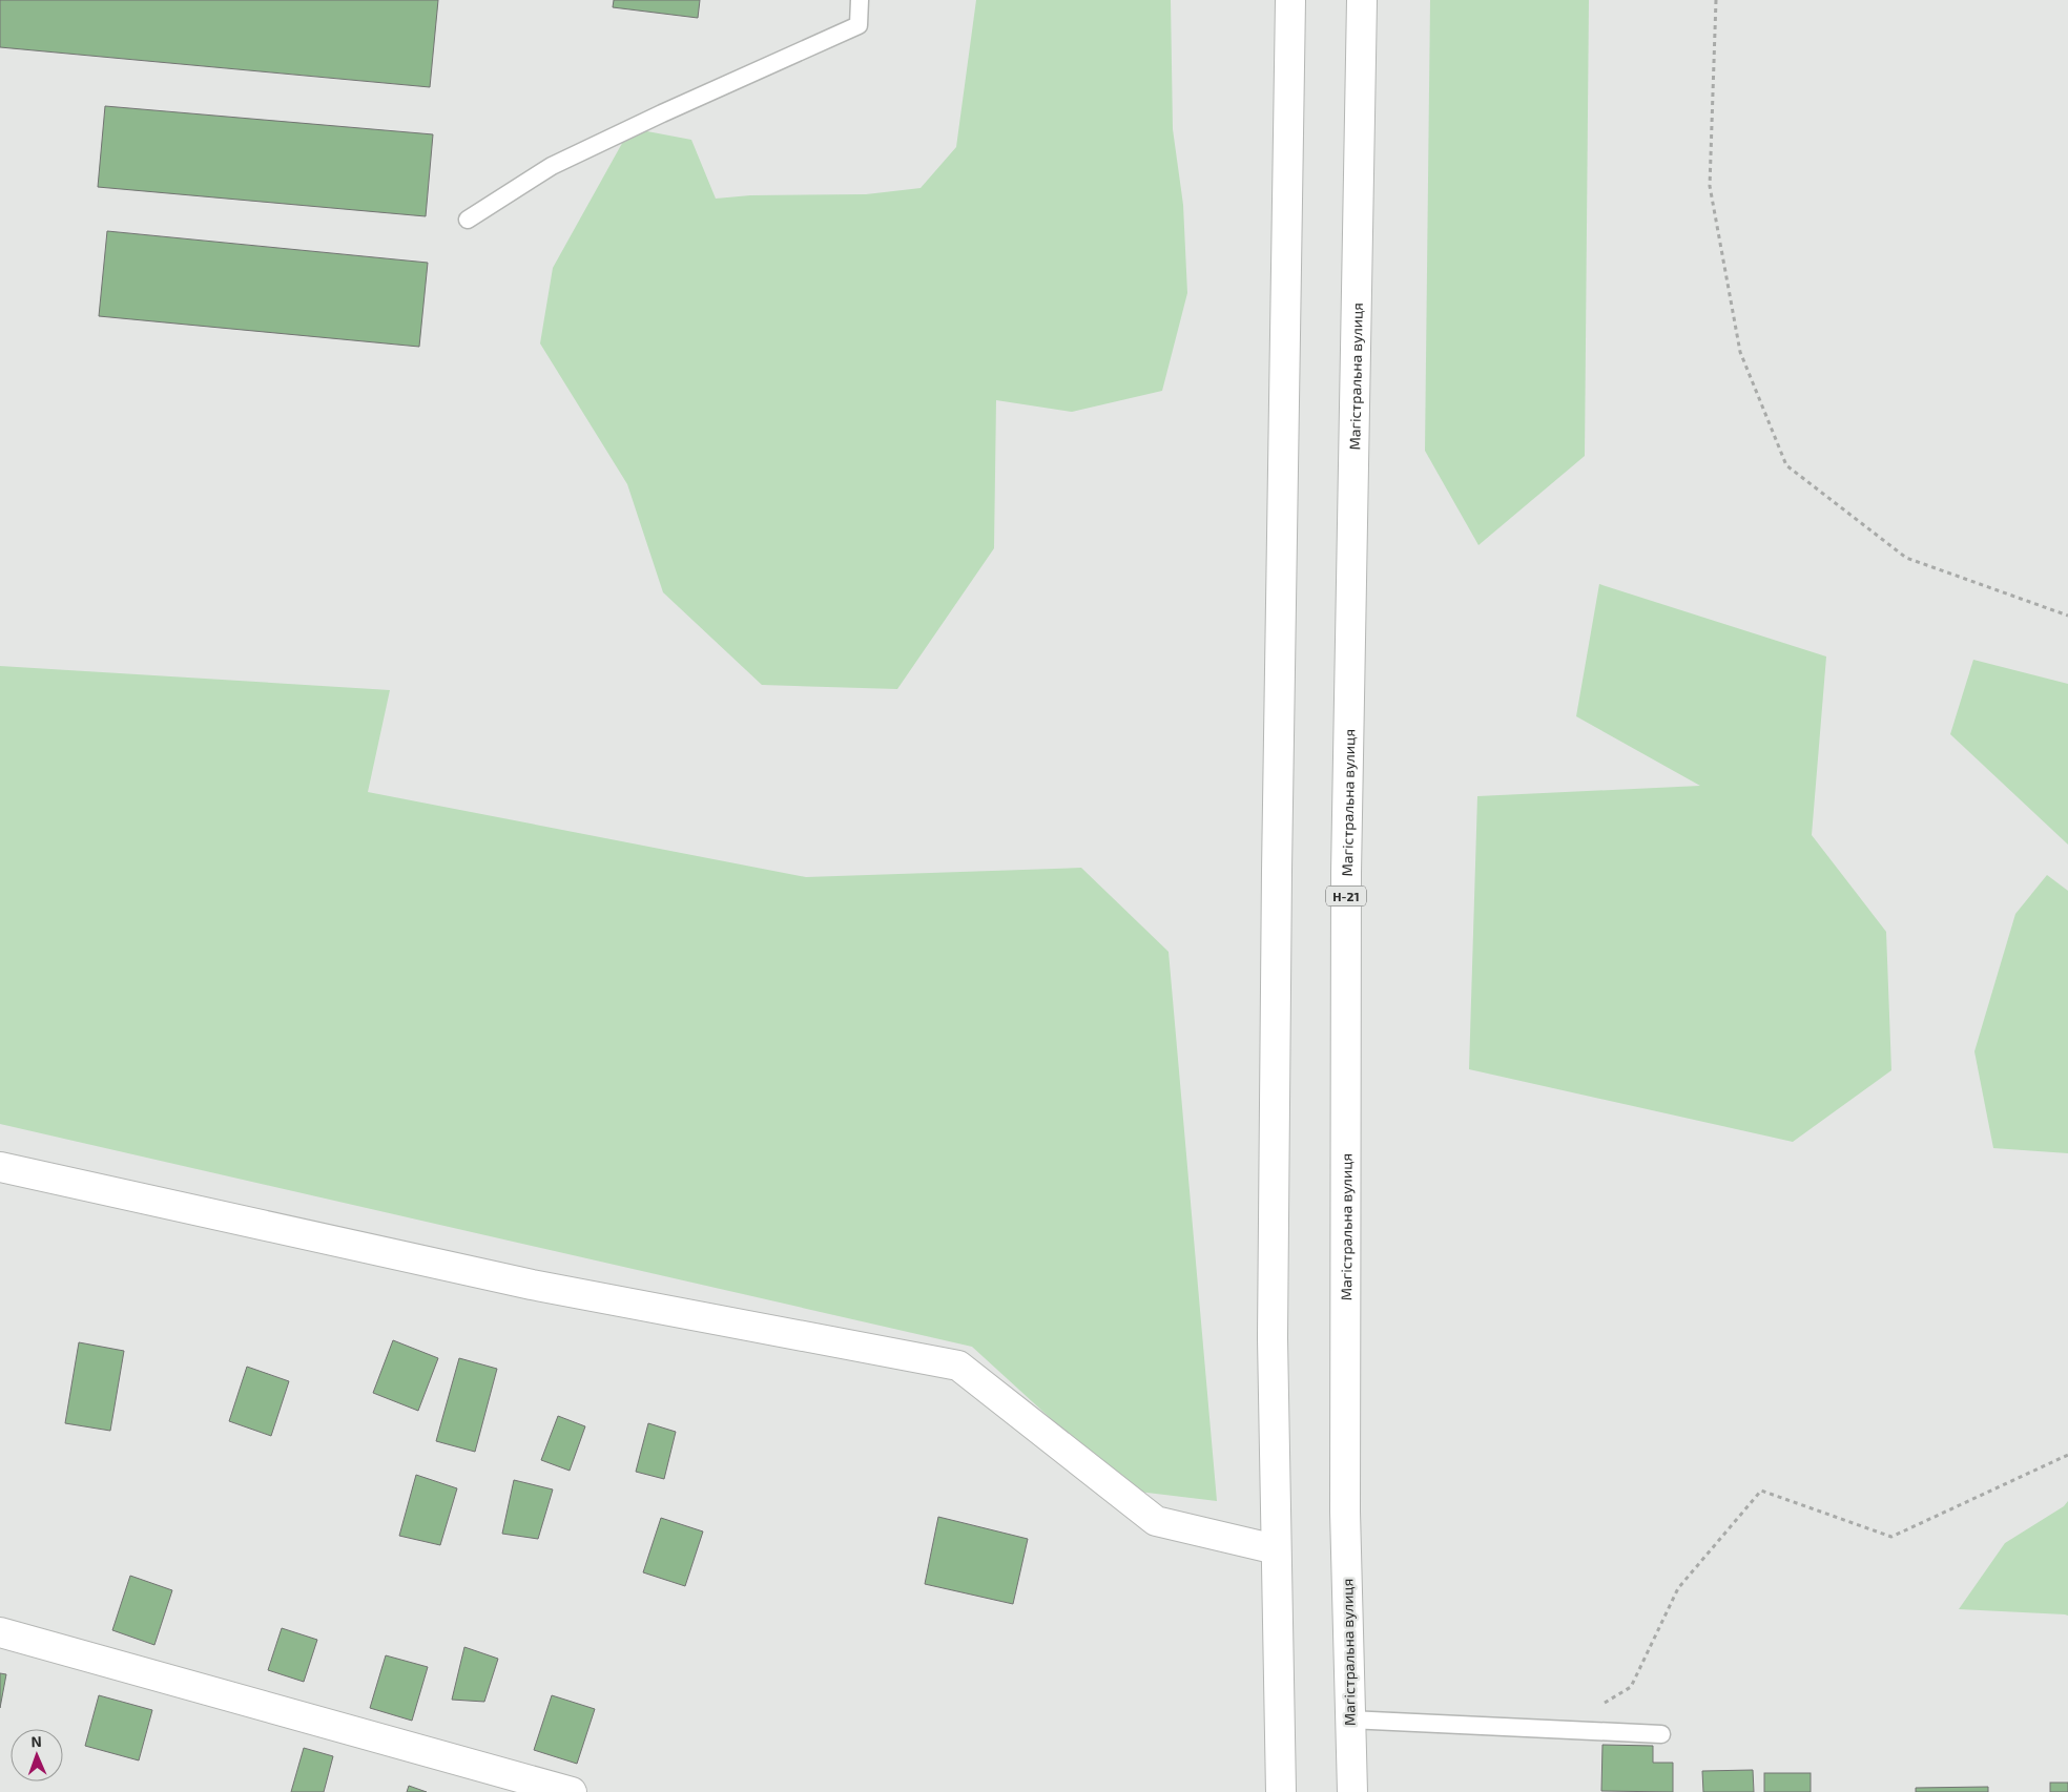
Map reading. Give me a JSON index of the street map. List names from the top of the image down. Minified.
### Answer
{"streets":{"main road":["Магістральна вулиця","Н-21"]},"north":"top"}
